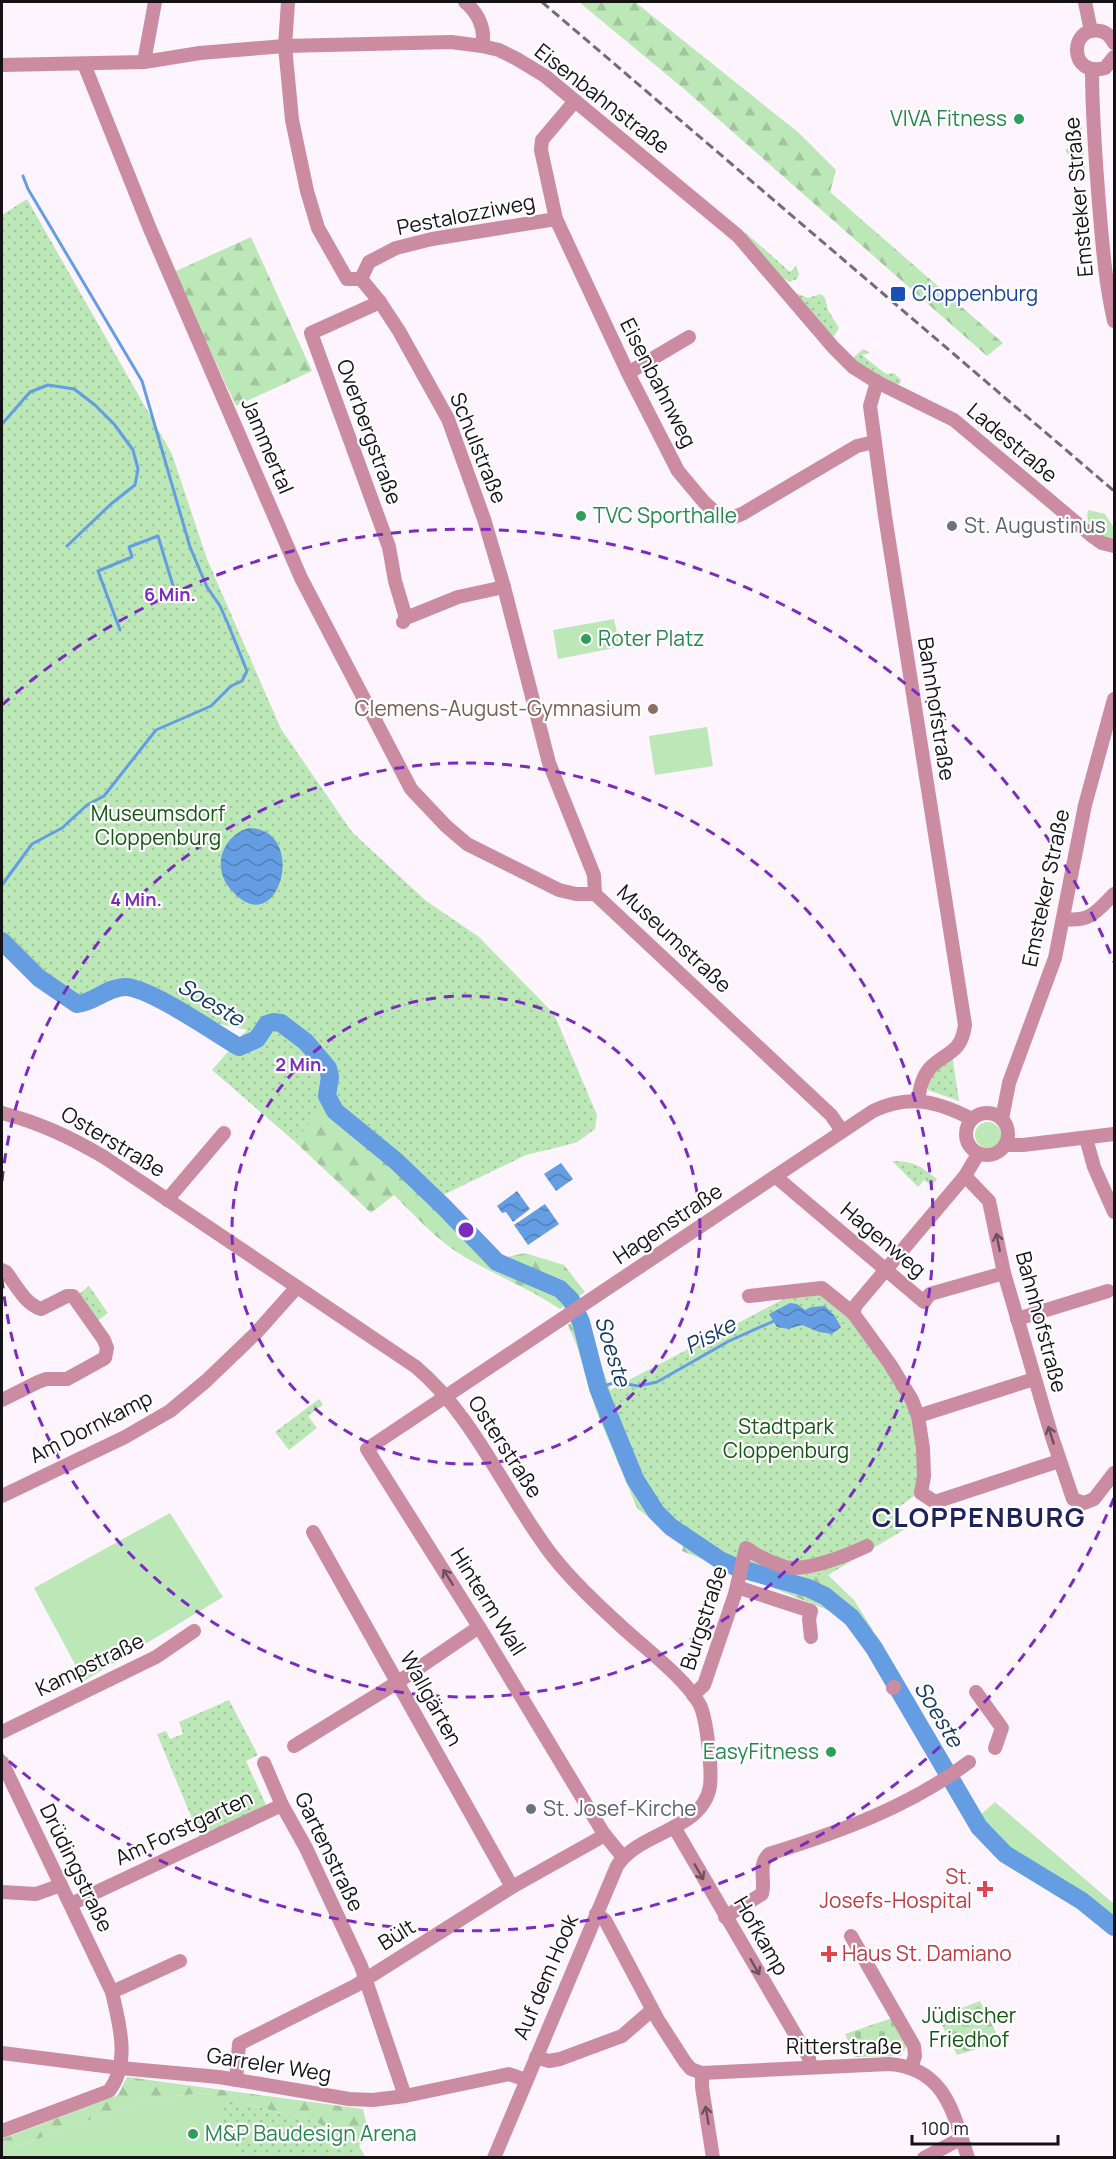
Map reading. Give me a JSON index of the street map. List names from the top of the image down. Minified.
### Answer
{"streets":{"street":["Eisenbahnstraße","Emsteker Straße","Pestalozziweg","Eisenbahnweg","Overbergstraße","Ladestraße","Jammertal","Schulstraße","Bahnhofstraße","Museumstraße","Osterstraße","Hagenstraße","Hagenweg","Am Dornkamp","Hinterm Wall","Burgstraße","Kampstraße","Wallgärten","Am Forstgarten","Gartenstraße","Drüdingstraße","Bült","Hofkamp","Auf dem Hook","Ritterstraße","Garreler Weg"]},"crossings":[["Eisenbahnstraße","Eisenbahnweg"],["Eisenbahnstraße","Ladestraße"],["Eisenbahnstraße","Jammertal"],["Eisenbahnstraße","Schulstraße"],["Eisenbahnstraße","Bahnhofstraße"],["Emsteker Straße","Hagenstraße"],["Pestalozziweg","Eisenbahnweg"],["Pestalozziweg","Schulstraße"],["Eisenbahnweg","Bahnhofstraße"],["Overbergstraße","Schulstraße"],["Ladestraße","Bahnhofstraße"],["Jammertal","Museumstraße"],["Schulstraße","Museumstraße"],["Bahnhofstraße","Hagenstraße"],["Bahnhofstraße","Hagenweg"],["Museumstraße","Hagenstraße"],["Osterstraße","Hagenstraße"],["Osterstraße","Am Dornkamp"],["Osterstraße","Hinterm Wall"],["Osterstraße","Burgstraße"],["Osterstraße","Hofkamp"],["Hagenstraße","Hagenweg"],["Hagenstraße","Hinterm Wall"],["Hinterm Wall","Bült"],["Hinterm Wall","Auf dem Hook"],["Wallgärten","Bült"],["Am Forstgarten","Gartenstraße"],["Am Forstgarten","Drüdingstraße"],["Gartenstraße","Bült"],["Gartenstraße","Garreler Weg"],["Drüdingstraße","Garreler Weg"],["Bült","Garreler Weg"],["Hofkamp","Ritterstraße"],["Auf dem Hook","Garreler Weg"]],"districts":["CLOPPENBURG"],"water":["Soeste","Piske"],"parks":["Museumsdorf Cloppenburg","Stadtpark Cloppenburg","Jüdischer Friedhof"],"places":{"other":["VIVA Fitness","TVC Sporthalle","St. Augustinus","Roter Platz","Clemens-August-Gymnasium","EasyFitness","St. Josef-Kirche","M&P Baudesign Arena"],"transit":["Cloppenburg"],"health":["St. Josefs-Hospital","Haus St. Damiano"]},"scale_bar":"100 m","rings":["6 Min.","4 Min.","2 Min."]}
